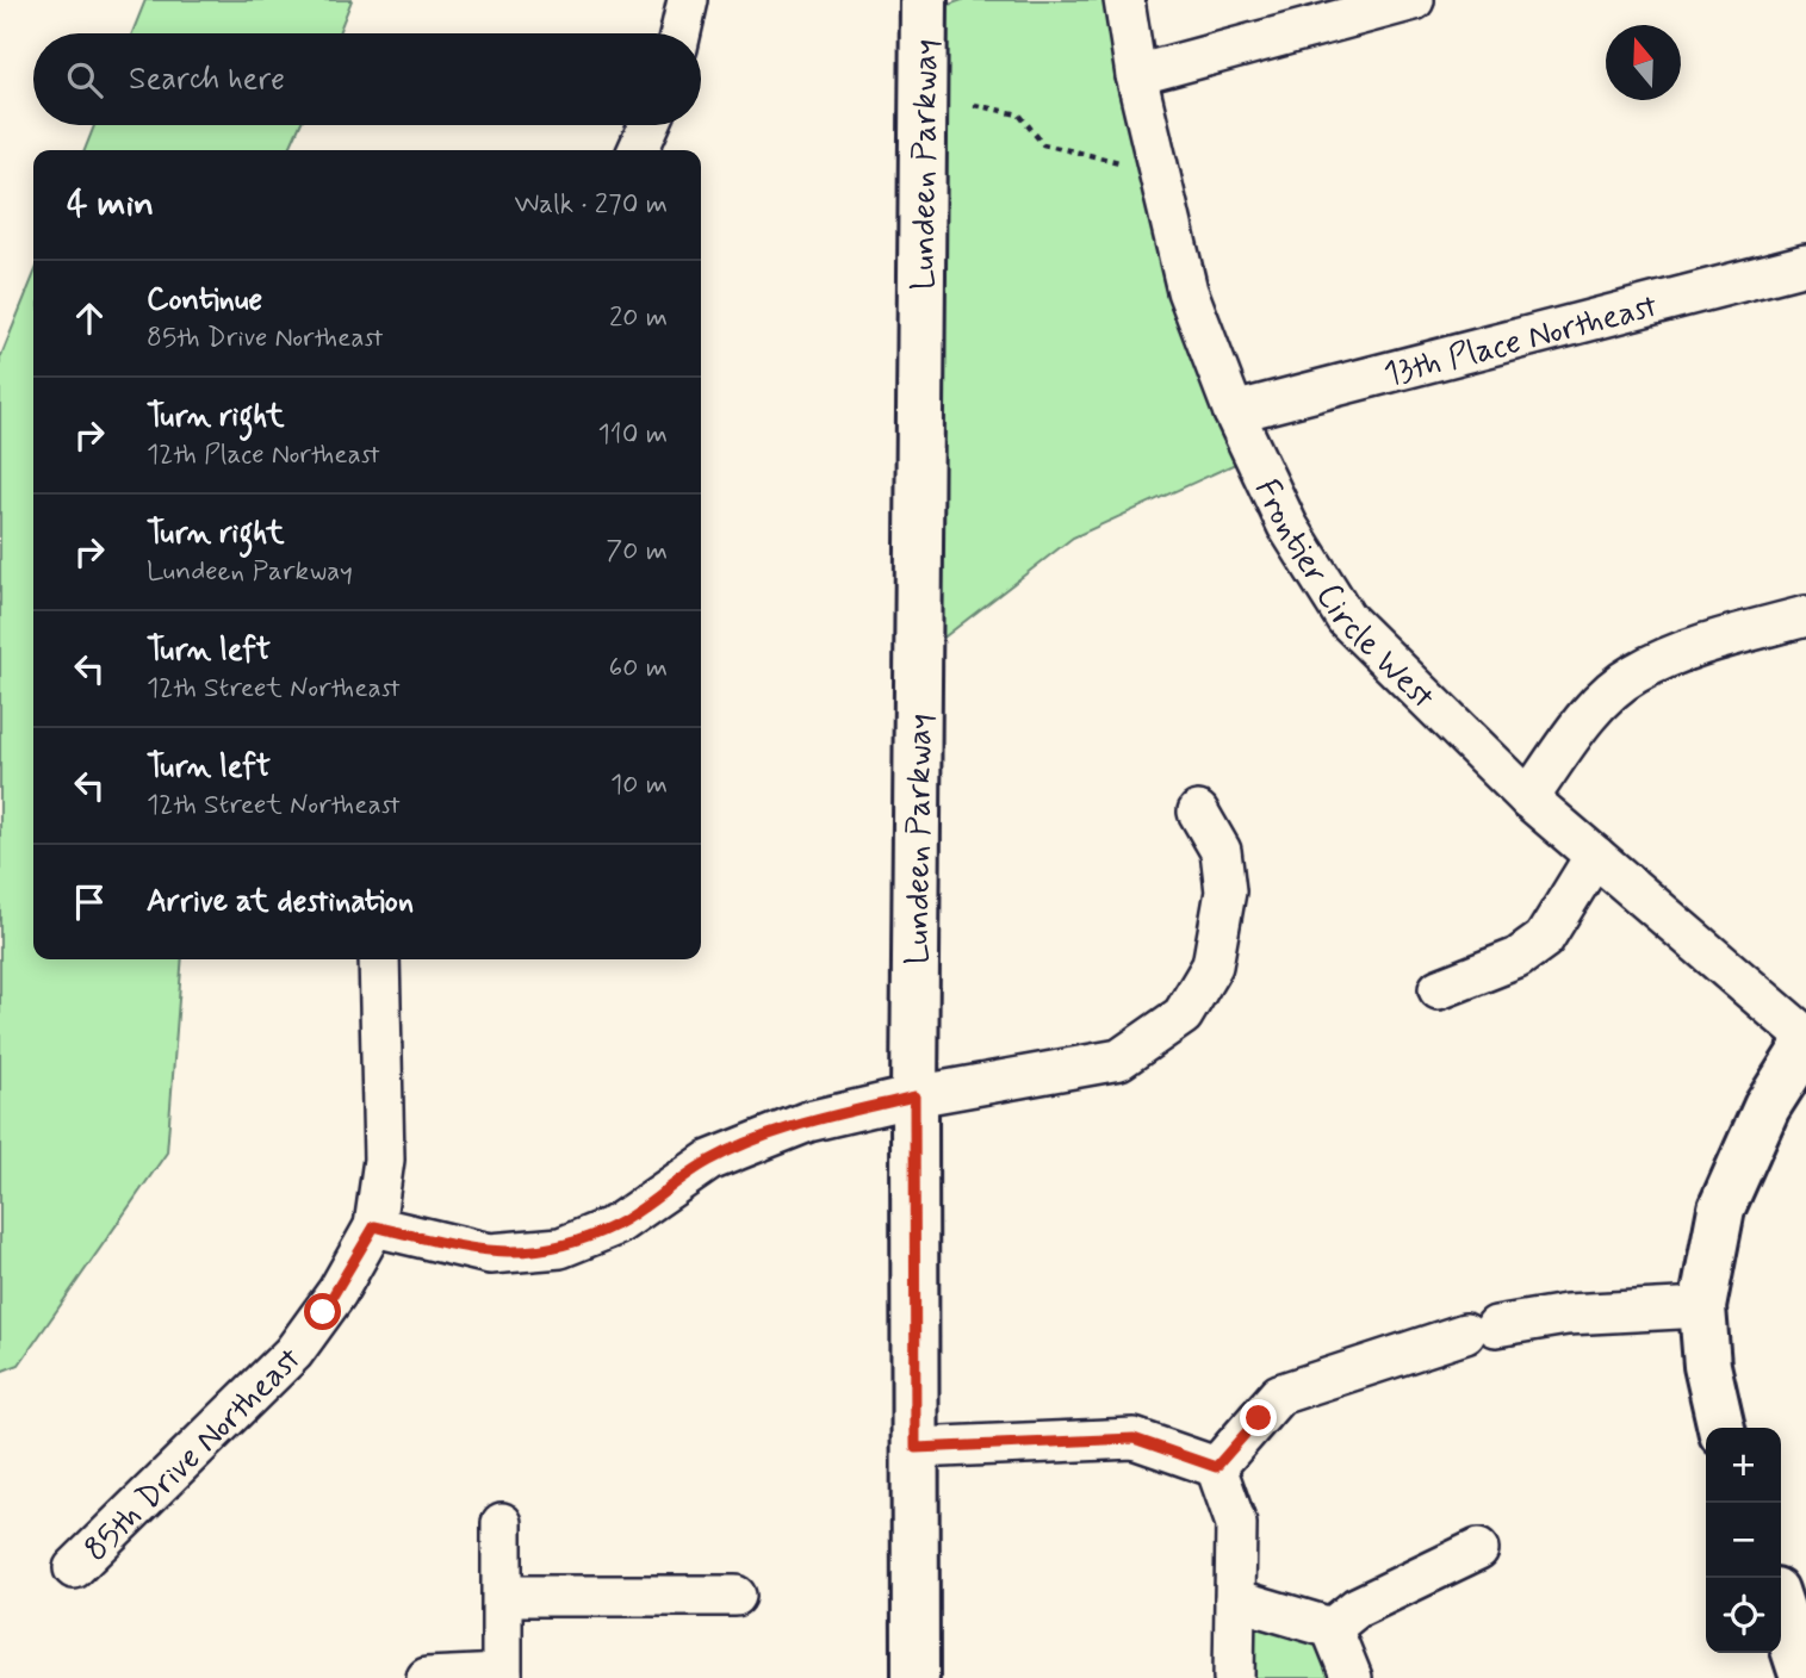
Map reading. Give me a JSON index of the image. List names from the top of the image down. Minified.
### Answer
{"streets":{"main road":["Lundeen Parkway"],"street":["13th Place Northeast","Frontier Circle West","85th Drive Northeast"]},"crossings":[["13th Place Northeast","Frontier Circle West"]],"north":"top","page":{"search":"Search here","heading":["4 min","Walk · 270 m"],"list":[["Continue","85th Drive Northeast","20 m"],["Turn right","12th Place Northeast","110 m"],["Turn right","Lundeen Parkway","70 m"],["Turn left","12th Street Northeast","60 m"],["Turn left","12th Street Northeast","10 m"],"Arrive at destination"],"map_buttons":["+","−"]}}
